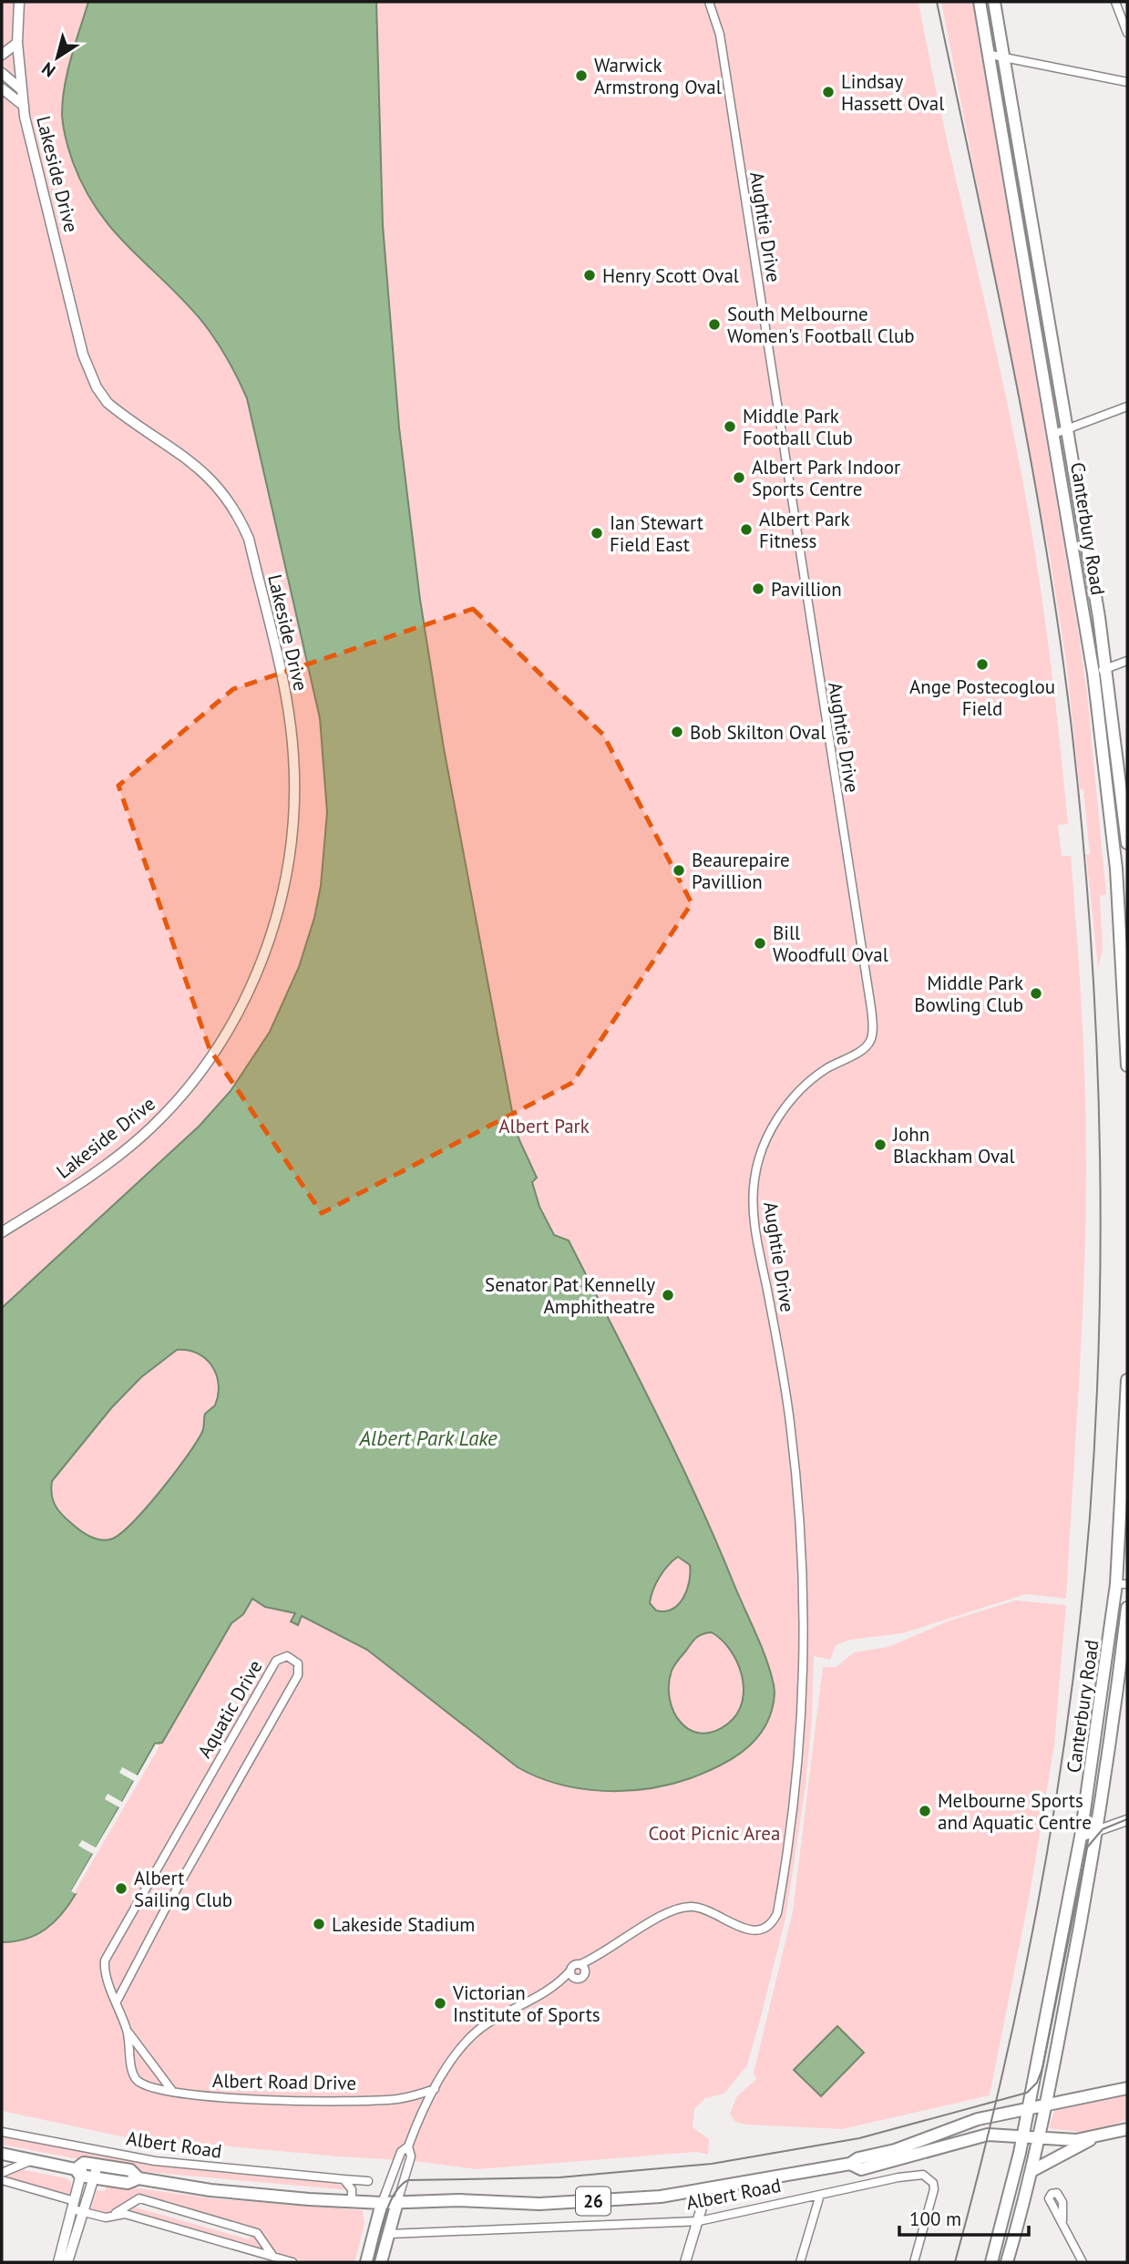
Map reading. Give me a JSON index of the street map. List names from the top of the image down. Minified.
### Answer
{"streets":{"main road":["Canterbury Road","Albert Road","26"],"street":["Lakeside Drive","Aughtie Drive","Aquatic Drive","Albert Road Drive"]},"crossings":[["Canterbury Road","Albert Road"],["Canterbury Road","26"],["Aquatic Drive","Albert Road Drive"],["Albert Road","26"]],"water":["Albert Park Lake"],"parks":["Albert Park","Coot Picnic Area"],"places":["Warwick Armstrong Oval","Lindsay Hassett Oval","Henry Scott Oval","South Melbourne Women's Football Club","Middle Park Football Club","Albert Park Indoor Sports Centre","Albert Park Fitness","Ian Stewart Field East","Pavillion","Ange Postecoglou Field","Bob Skilton Oval","Beaurepaire Pavillion","Bill Woodfull Oval","Middle Park Bowling Club","John Blackham Oval","Senator Pat Kennelly Amphitheatre","Melbourne Sports and Aquatic Centre","Albert Sailing Club","Lakeside Stadium","Victorian Institute of Sports"],"scale_bar":"100 m","north":"bottom left"}
